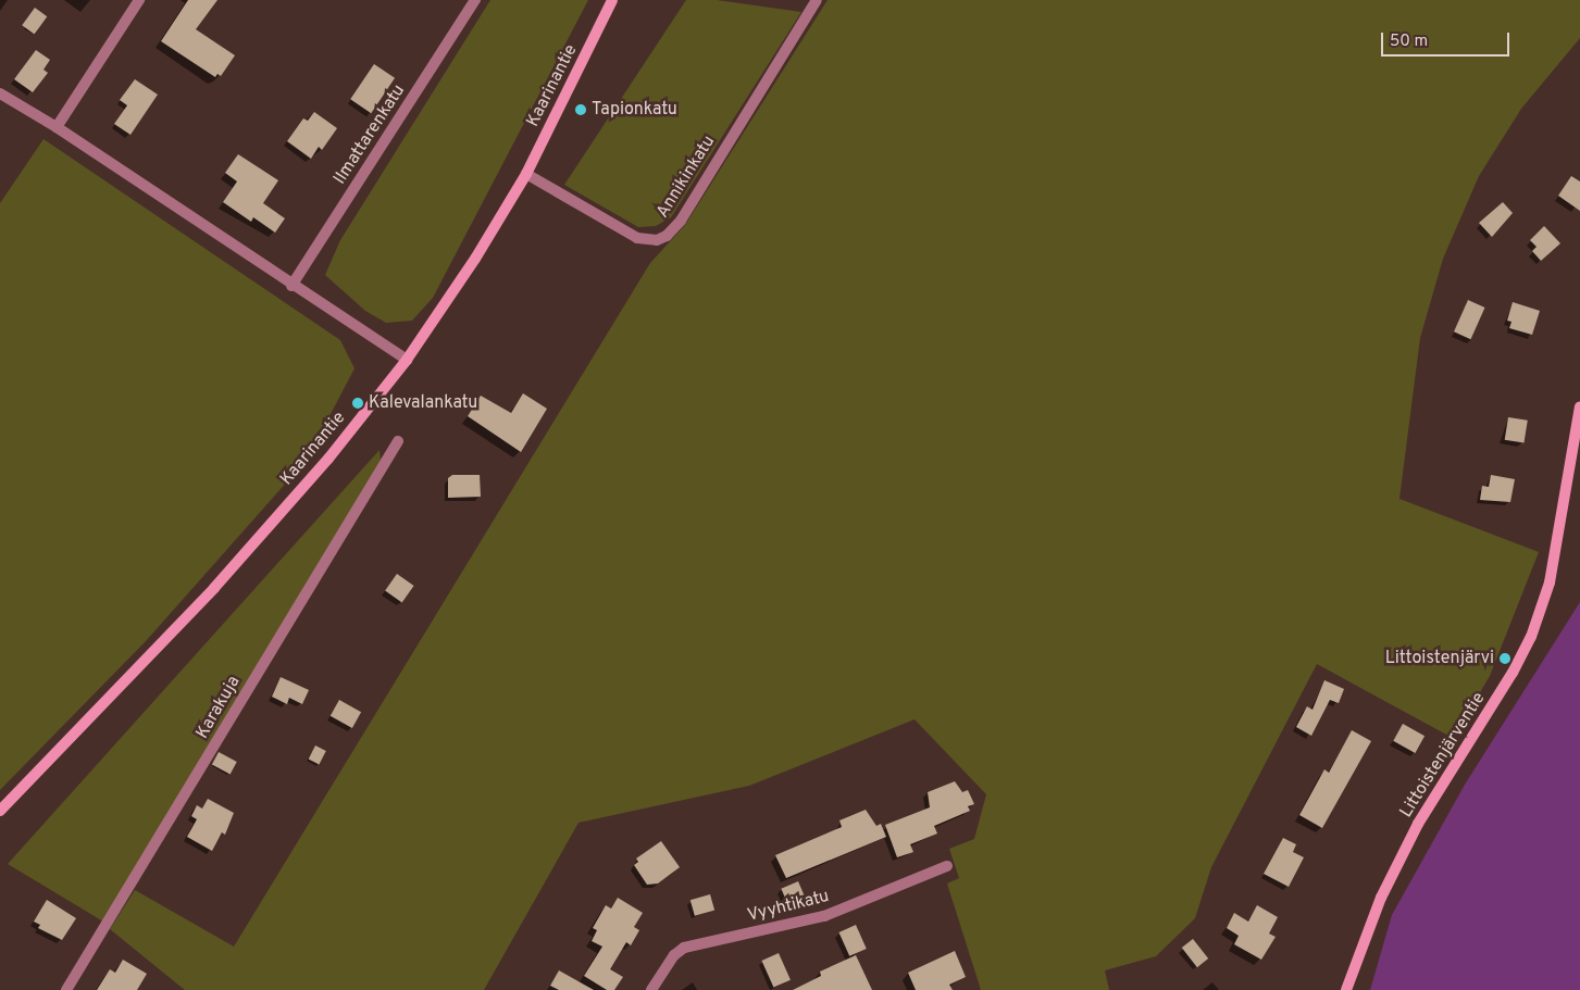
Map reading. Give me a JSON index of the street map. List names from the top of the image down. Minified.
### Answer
{"streets":{"main road":["Kaarinantie","Littoistenjärventie"],"street":["Ilmattarenkatu","Annikinkatu","Karakuja","Vyyhtikatu"]},"crossings":[["Kaarinantie","Annikinkatu"]],"places":["Tapionkatu","Kalevalankatu","Littoistenjärvi"],"scale_bar":"50 m"}
